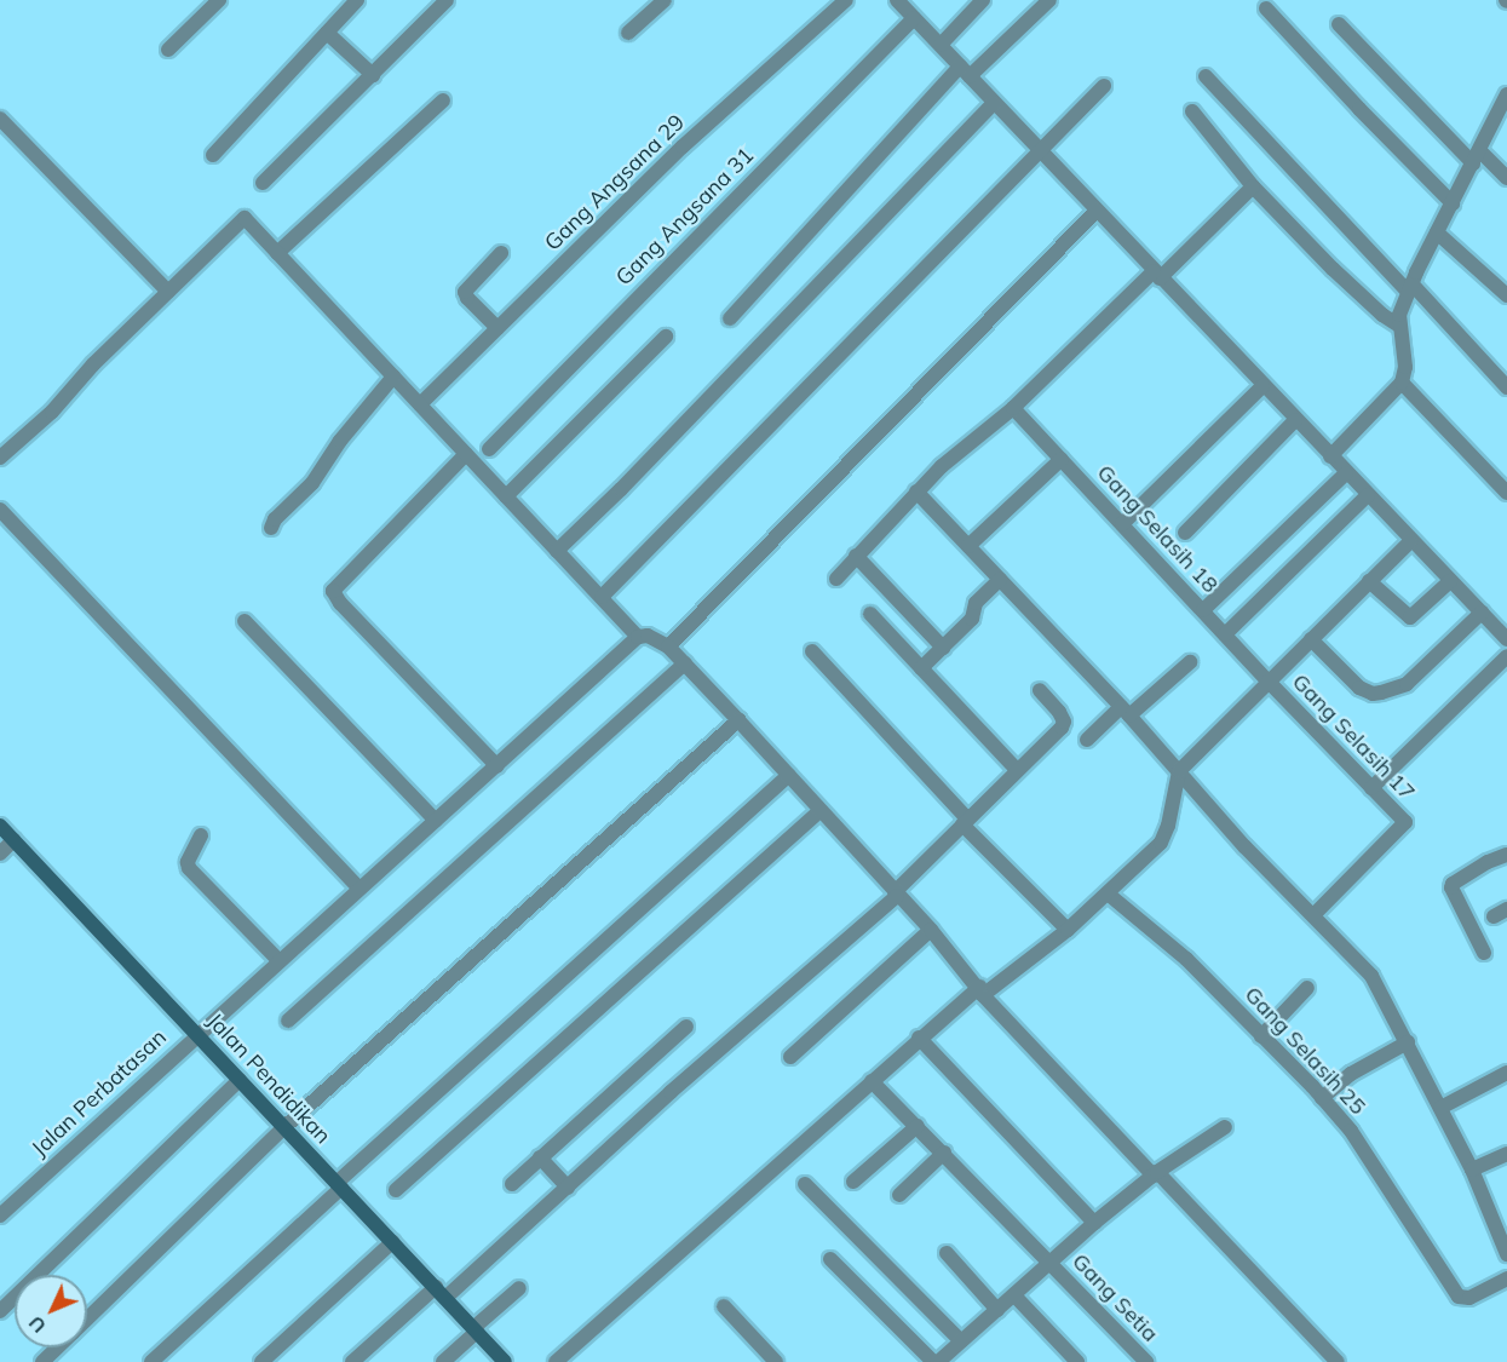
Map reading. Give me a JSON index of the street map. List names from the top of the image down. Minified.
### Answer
{"streets":{"main road":["Jalan Pendidikan"],"street":["Gang Angsana 29","Gang Angsana 31","Gang Selasih 18","Gang Selasih 17","Gang Selasih 25","Jalan Perbatasan","Gang Setia"]},"crossings":[["Gang Selasih 18","Gang Selasih 17"],["Jalan Pendidikan","Jalan Perbatasan"]],"north":"bottom left"}
